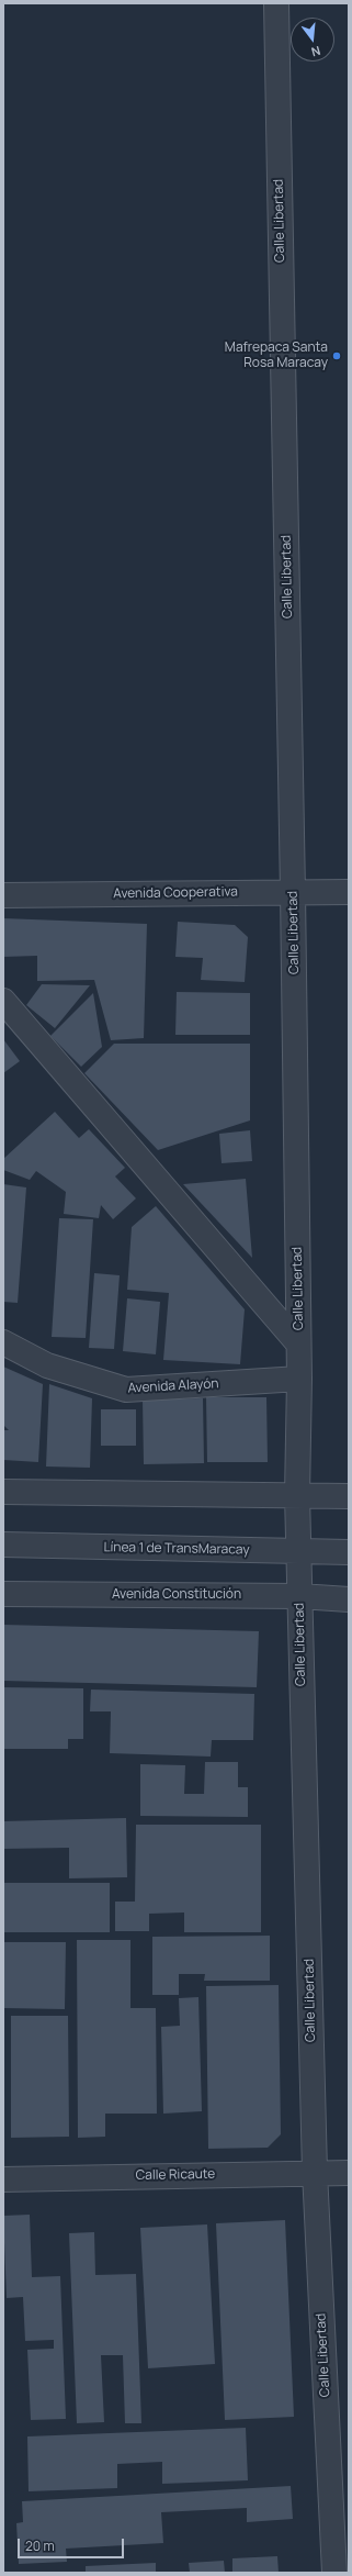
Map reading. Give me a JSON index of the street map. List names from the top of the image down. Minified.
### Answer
{"streets":{"street":["Calle Libertad","Avenida Cooperativa","Avenida Alayón","Línea 1 de TransMaracay","Avenida Constitución","Calle Ricaute"]},"crossings":[["Calle Libertad","Avenida Cooperativa"],["Calle Libertad","Avenida Alayón"],["Calle Libertad","Línea 1 de TransMaracay"],["Calle Libertad","Avenida Constitución"],["Calle Libertad","Calle Ricaute"]],"places":["Mafrepaca Santa Rosa Maracay"],"scale_bar":"20 m","north":"bottom"}
